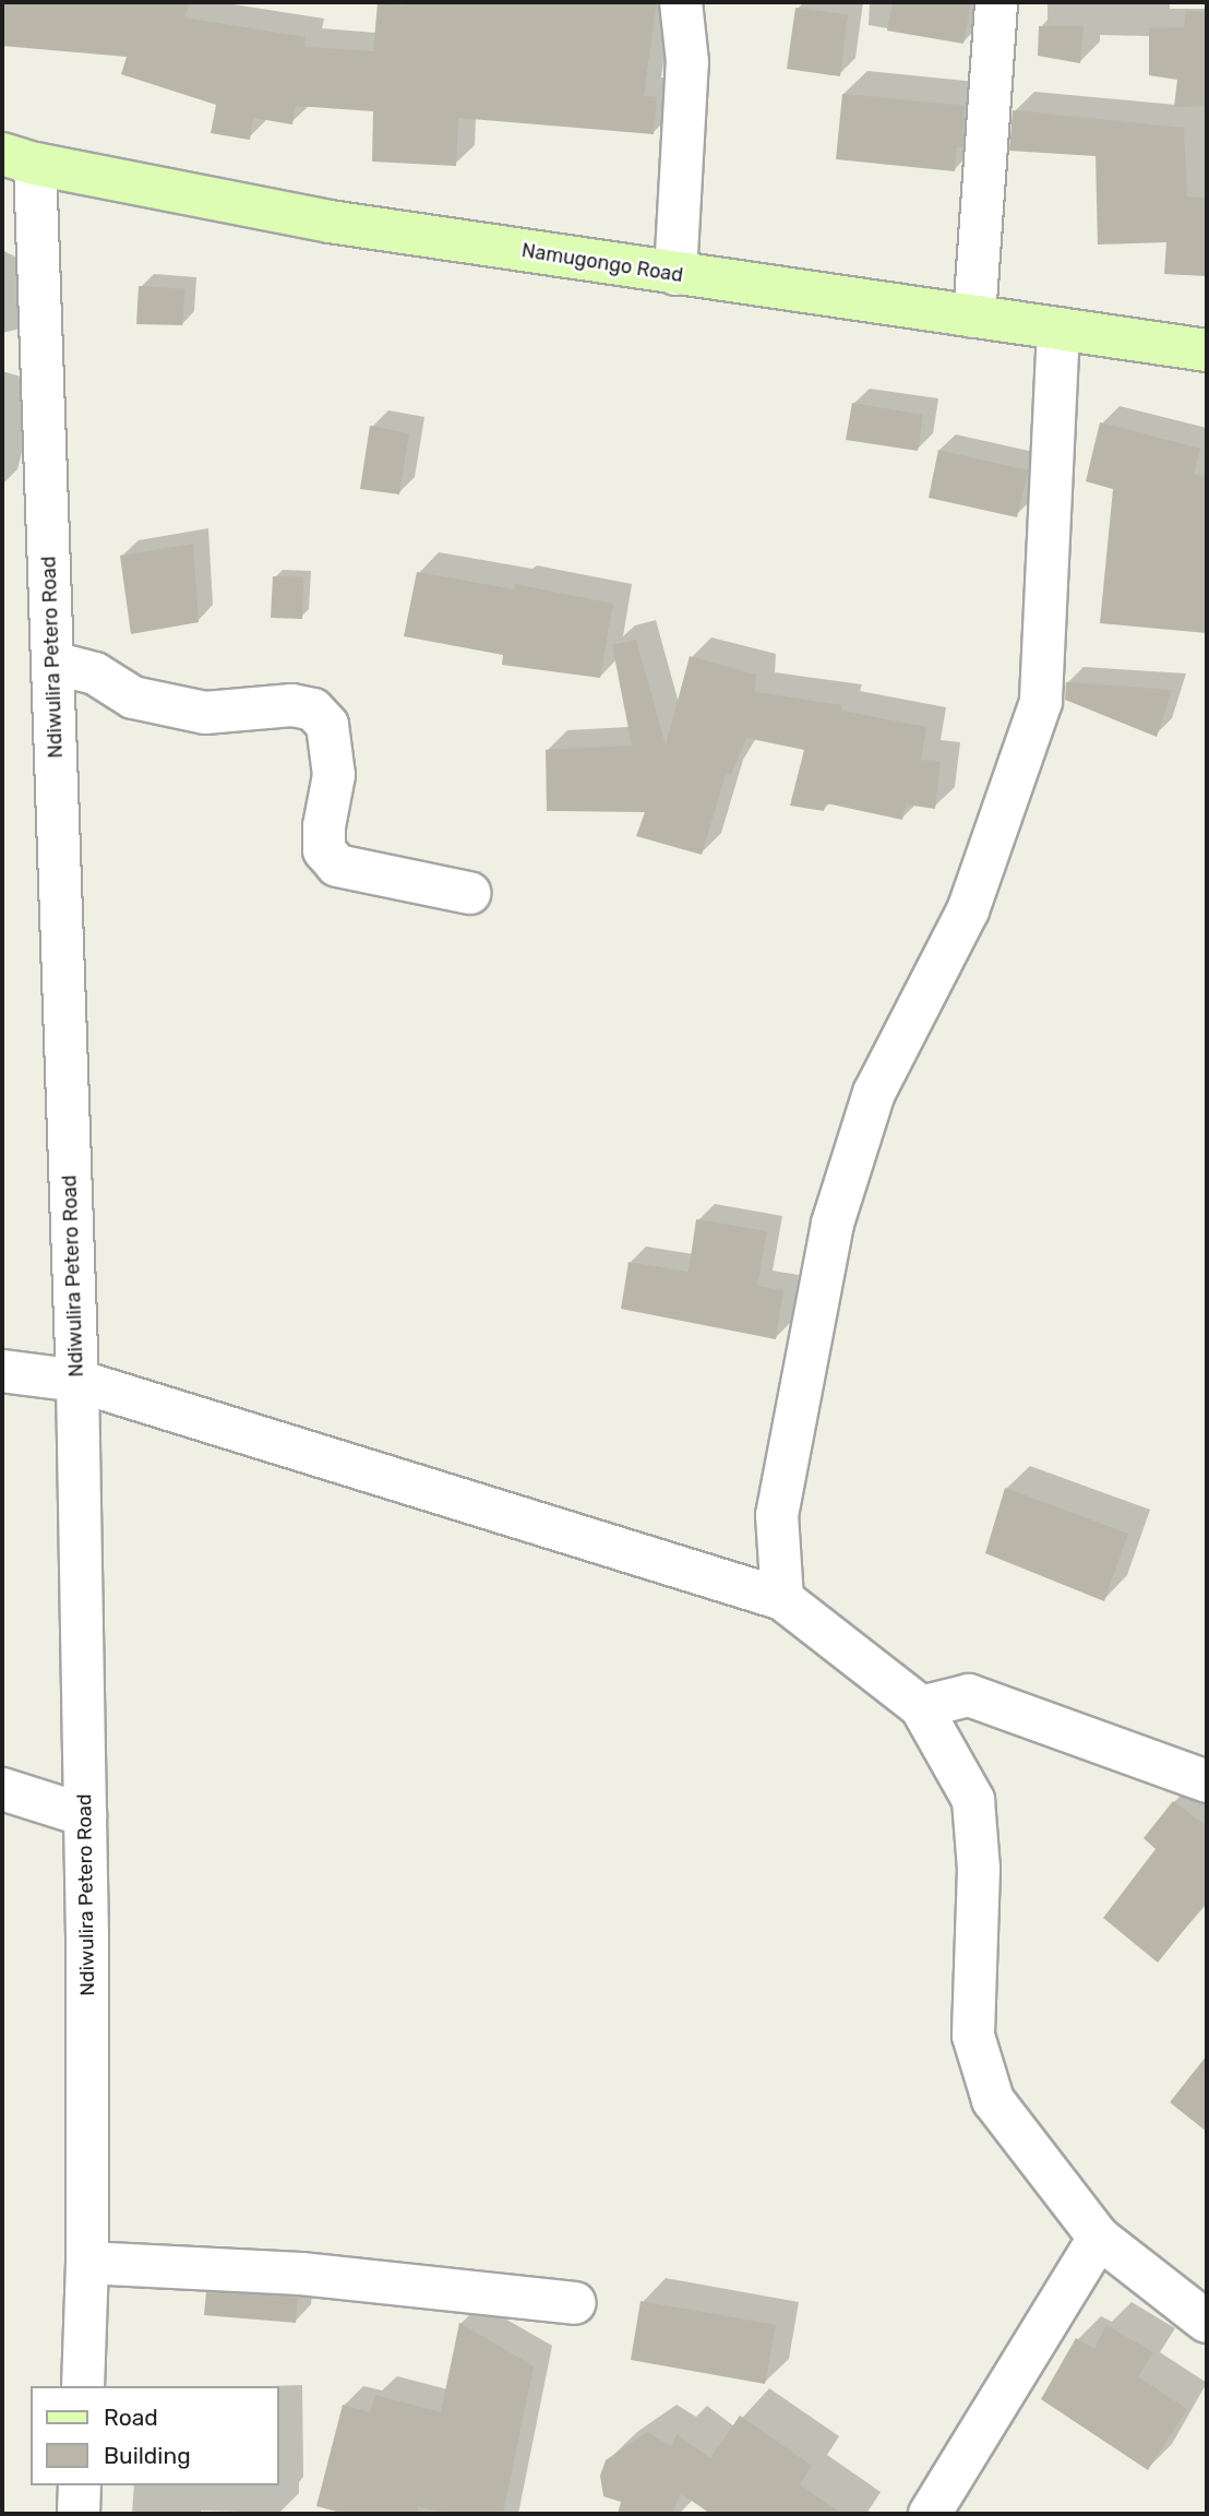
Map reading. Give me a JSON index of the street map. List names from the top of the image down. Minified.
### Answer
{"streets":{"main road":["Namugongo Road"],"street":["Ndiwulira Petero Road"]},"crossings":[["Namugongo Road","Ndiwulira Petero Road"]],"legend":["Road","Building"]}
